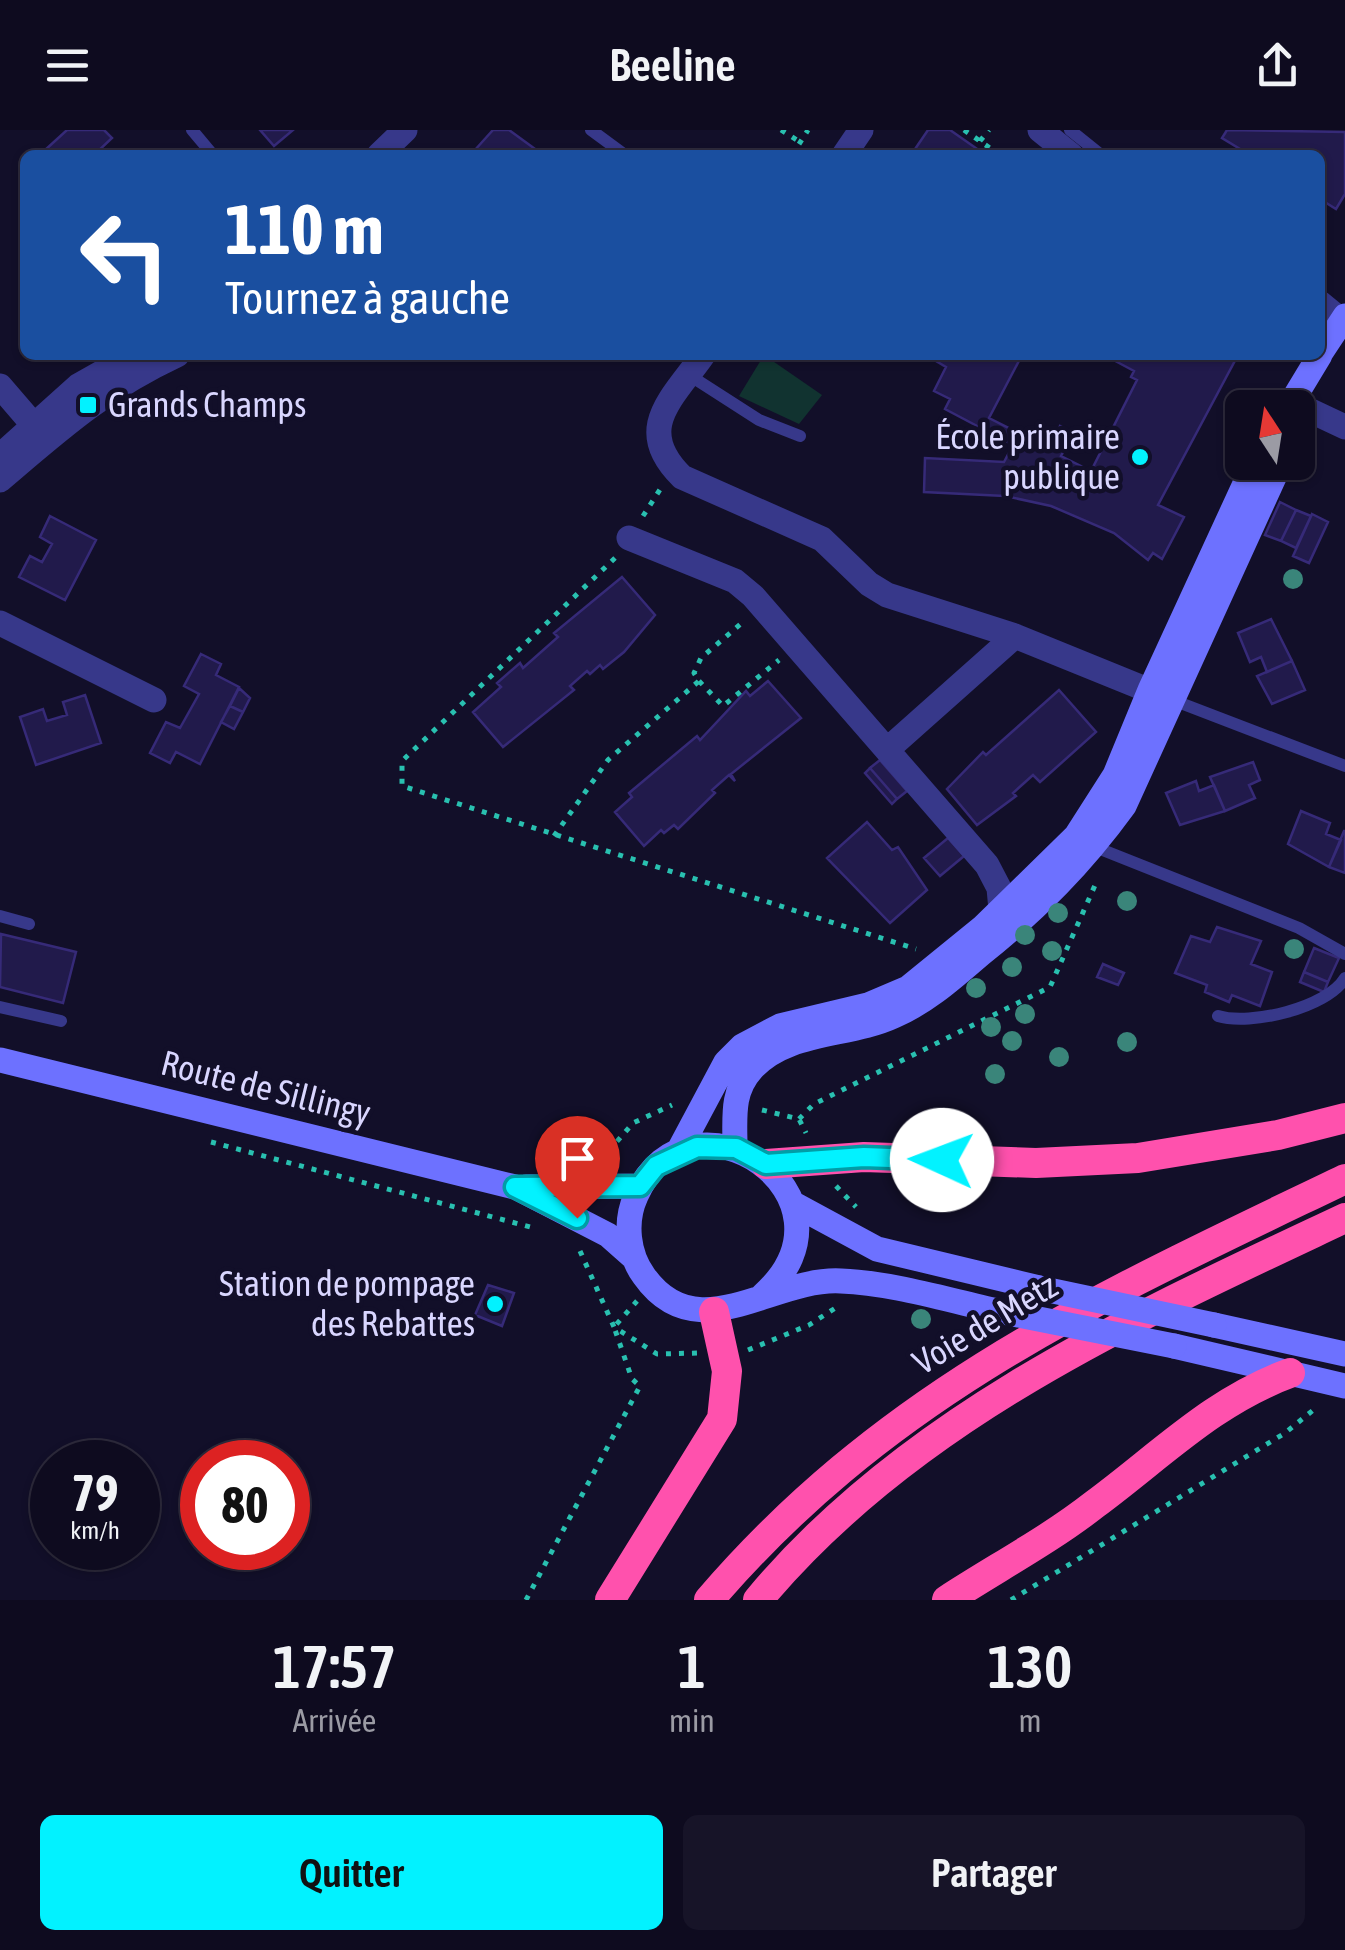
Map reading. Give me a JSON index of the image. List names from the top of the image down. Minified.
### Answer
{"streets":{"highway":["Voie de Metz"],"main road":["Route de Sillingy"]},"places":{"transit":["Grands Champs"],"other":["École primaire publique","Station de pompage des Rebattes"]},"north":"top","page":{"header":"Beeline","turn":["110 m","Tournez à gauche"],"speed":"79 km/h","limit":"80","eta":["17:57","Arrivée","1","min","130","m"],"buttons":["Quitter","Partager"]}}
